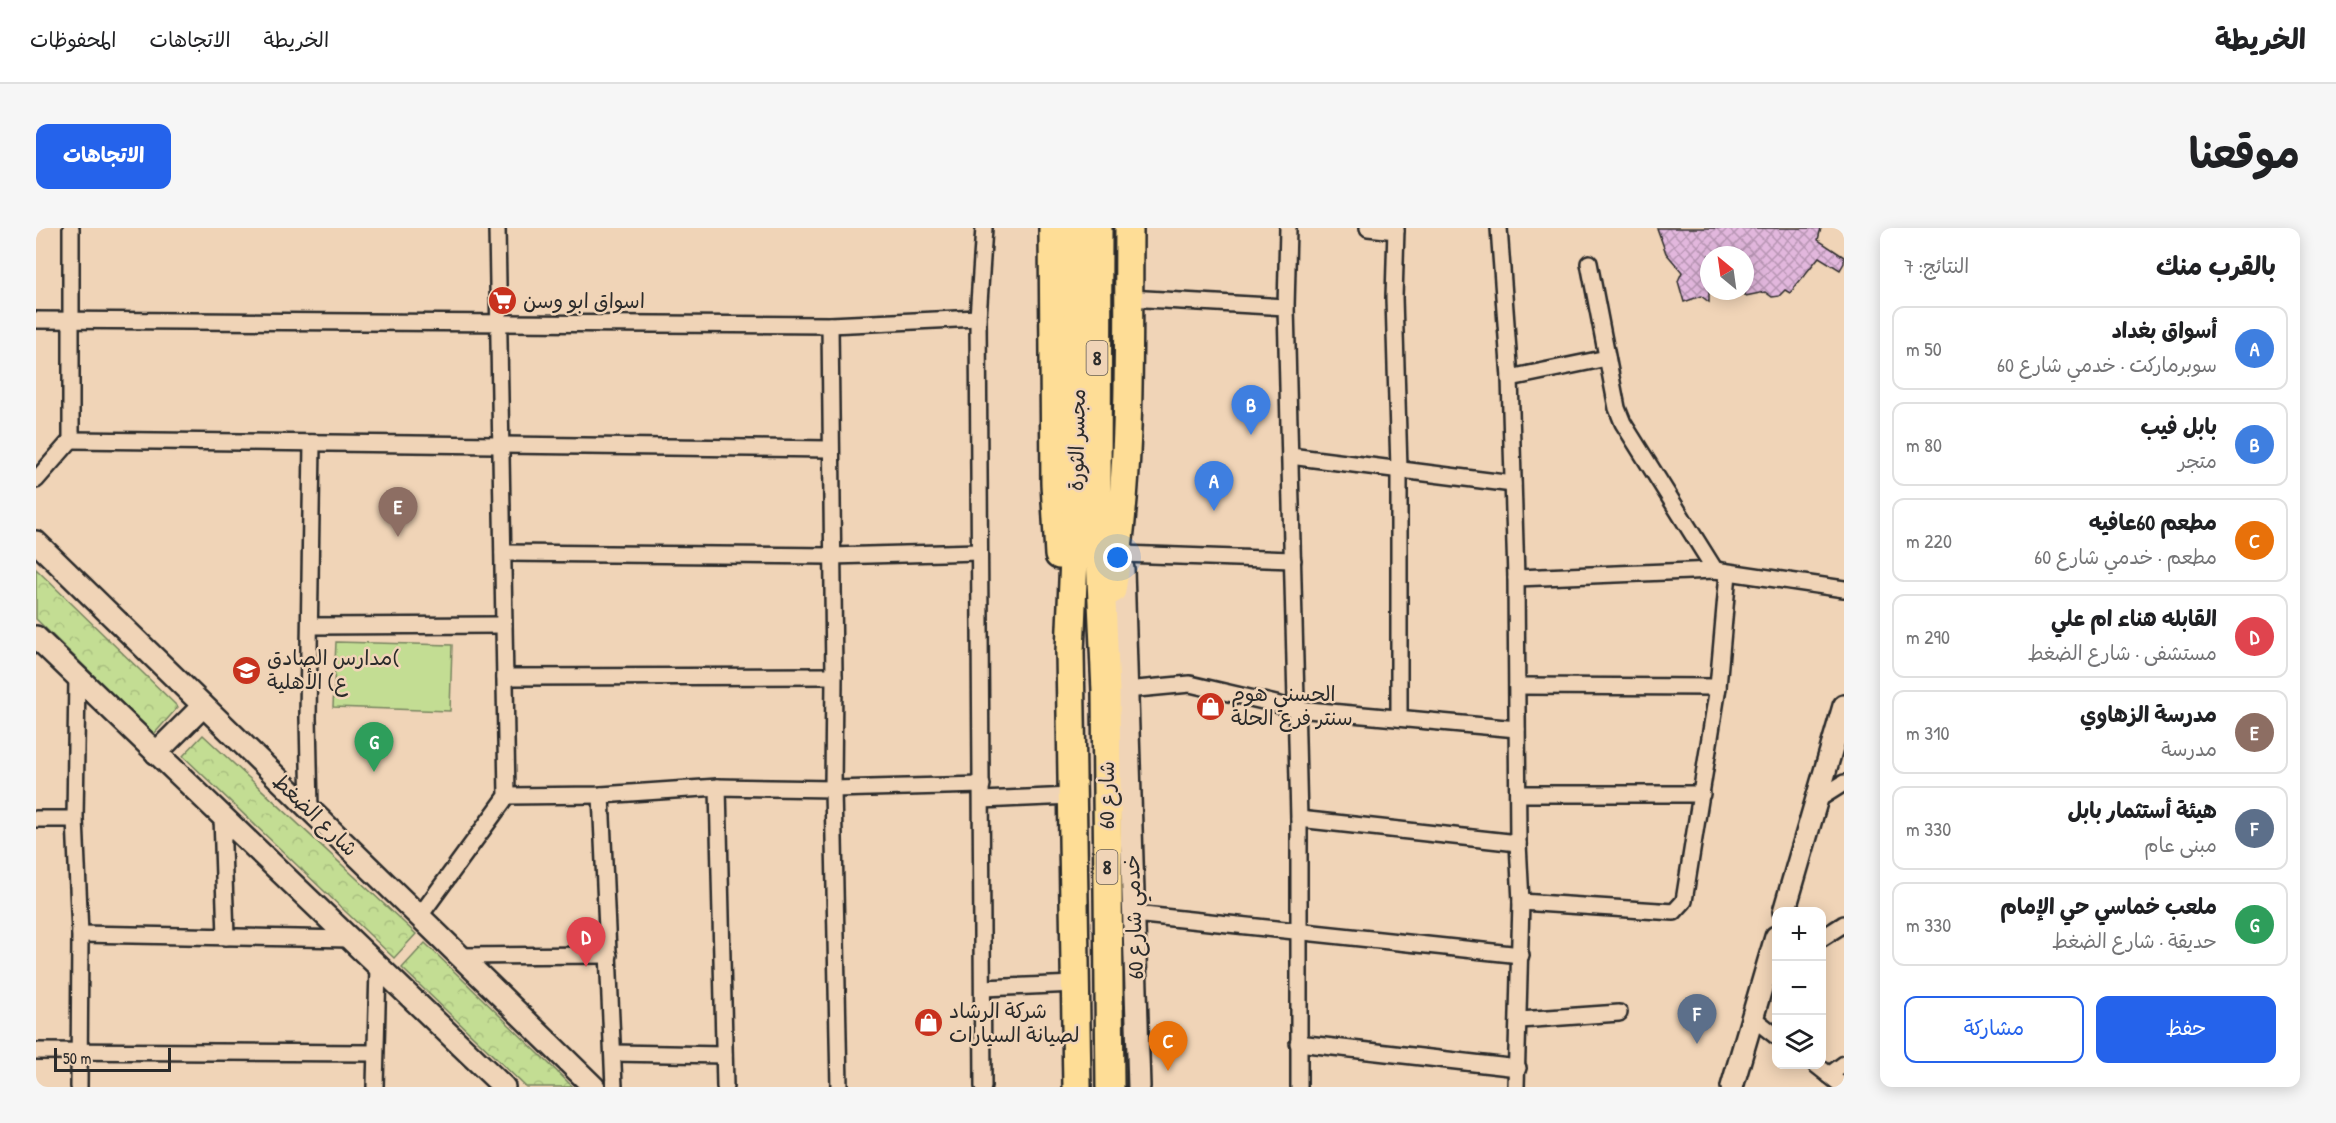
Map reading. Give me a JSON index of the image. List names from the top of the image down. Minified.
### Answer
{"streets":{"highway":["8","مجسر الثورة","شارع 60"],"street":["شارع الضغط","خدمي شارع 60"]},"crossings":[["مجسر الثورة","شارع 60"]],"places":{"supermarket":["اسواق ابو وسن"],"school or university":["مدارس الصادق( ع) الأهلية"],"shop":["الحسني هوم سنتر فرع الحلة","شركة الرشاد لصيانة السيارات"]},"scale_bar":"50 m","north":"top left","page":{"header":"الخريطة","nav":["الخريطة","الاتجاهات","المحفوظات"],"title":"موقعنا","buttons":["الاتجاهات",["حفظ","مشاركة"]],"heading":["بالقرب منك","النتائج: 7"],"list":[{"mark":"A","name":"أسواق بغداد","note":"سوبرماركت · خدمي شارع 60","value":"50 m"},{"mark":"B","name":"بابل فيب","note":"متجر","value":"80 m"},{"mark":"C","name":"مطعم 60عافيه","note":"مطعم · خدمي شارع 60","value":"220 m"},{"mark":"D","name":"القابله هناء ام علي","note":"مستشفى · شارع الضغط","value":"290 m"},{"mark":"E","name":"مدرسة الزهاوي","note":"مدرسة","value":"310 m"},{"mark":"F","name":"هيئة أستثمار بابل","note":"مبنى عام","value":"330 m"},{"mark":"G","name":"ملعب خماسي حي الإمام","note":"حديقة · شارع الضغط","value":"330 m"}],"pins":["B","A","E","G","D","F","C"],"map_buttons":["+","−"],"scale":"50 m"}}
